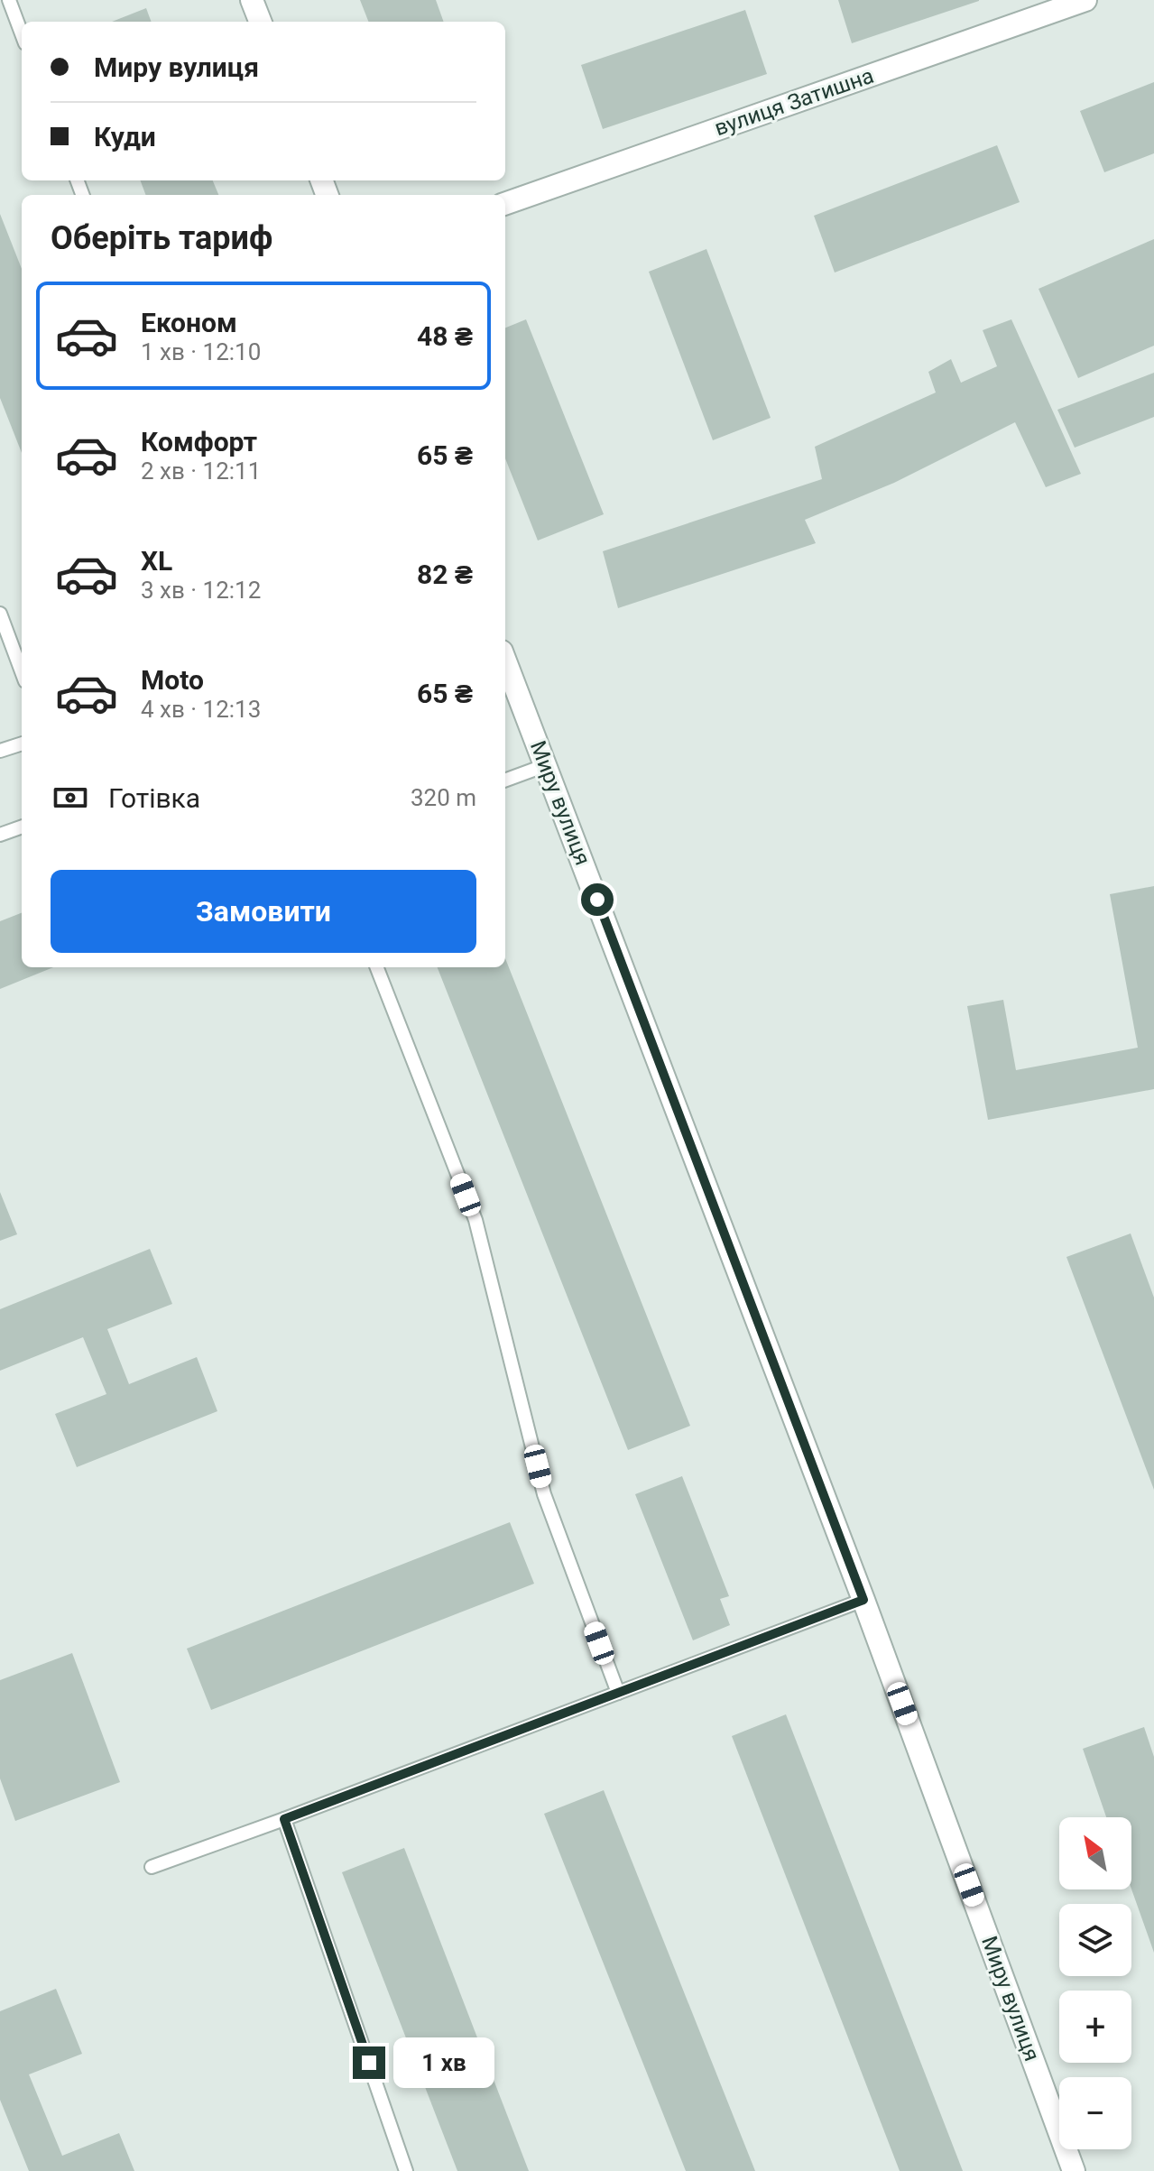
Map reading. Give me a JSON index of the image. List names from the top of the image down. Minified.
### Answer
{"streets":{"street":["вулиця Затишна","Миру вулиця"]},"north":"top left","page":{"banner":["Миру вулиця","Куди"],"heading":"Оберіть тариф","list":[{"name":"Економ","note":"1 хв · 12:10","value":"48 ₴"},{"name":"Комфорт","note":"2 хв · 12:11","value":"65 ₴"},{"name":"XL","note":"3 хв · 12:12","value":"82 ₴"},{"name":"Moto","note":"4 хв · 12:13","value":"65 ₴"}],"pay":["Готівка","320 m"],"buttons":"Замовити","map_buttons":["+","−"],"bubble":"1 хв"}}
